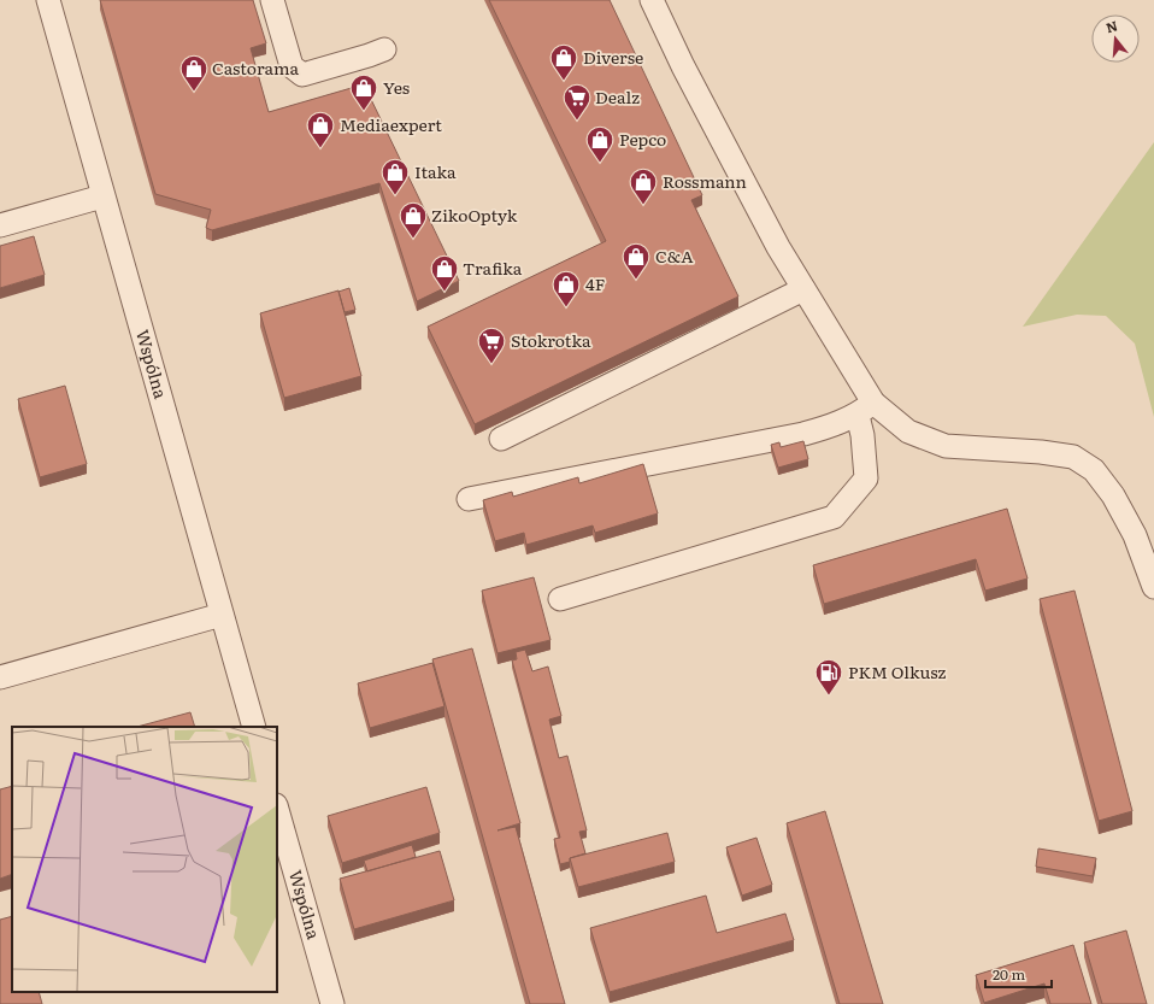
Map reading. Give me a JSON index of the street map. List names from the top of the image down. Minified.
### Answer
{"streets":{"street":["Wspólna"]},"places":{"shop":["Diverse","Castorama","Yes","Mediaexpert","Pepco","Itaka","Rossmann","ZikoOptyk","C&A","Trafika","4F"],"supermarket":["Dealz","Stokrotka"],"fuel station":["PKM Olkusz"]},"scale_bar":"20 m","north":"top"}
